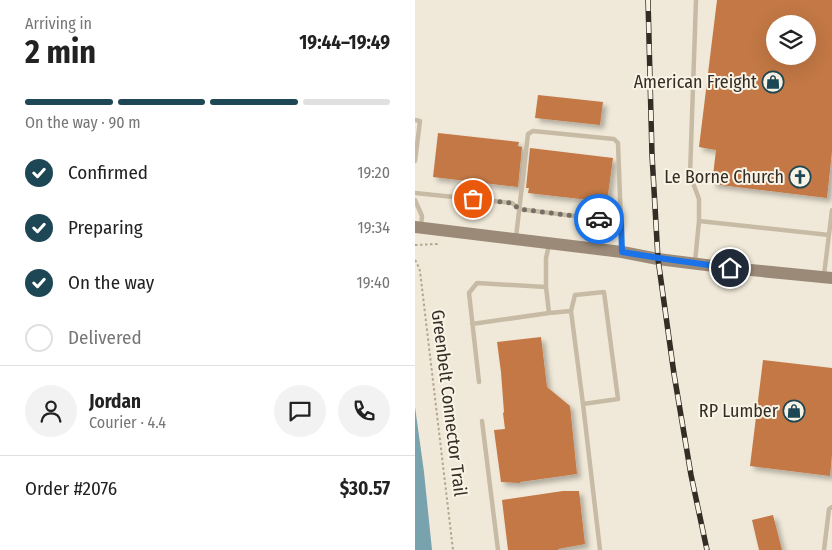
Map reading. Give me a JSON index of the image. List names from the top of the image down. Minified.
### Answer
{"streets":{"path":["Greenbelt Connector Trail"]},"places":{"shop":["American Freight","RP Lumber"],"church":["Le Borne Church"]},"page":{"heading":["2 min","Arriving in","19:44–19:49"],"panel":["Jordan","Courier · 4.4","Order #2076","$30.57"],"bar":"On the way · 90 m","list":[["Confirmed","19:20"],["Preparing","19:34"],["On the way","19:40"],"Delivered"]}}
